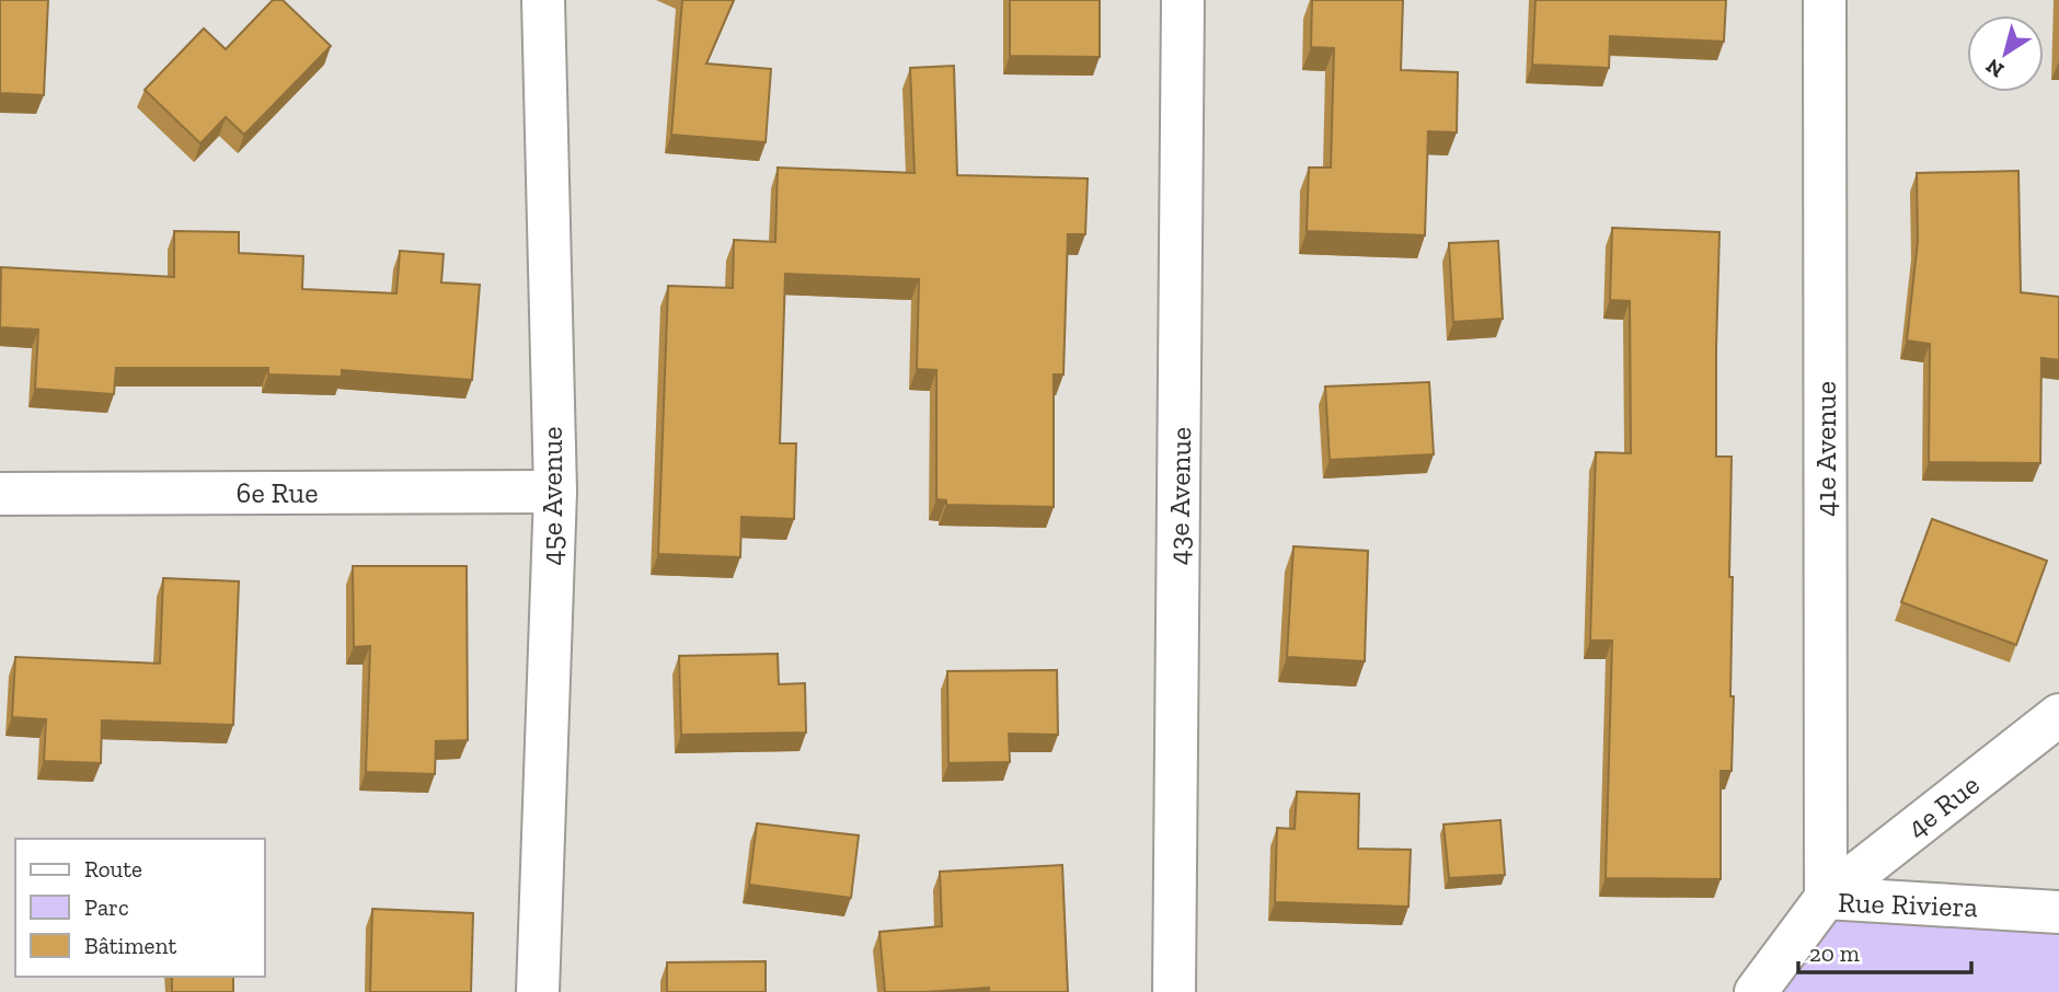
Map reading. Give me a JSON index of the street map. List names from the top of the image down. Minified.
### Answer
{"streets":{"street":["41e Avenue","6e Rue","45e Avenue","43e Avenue","4e Rue","Rue Riviera"]},"crossings":[["41e Avenue","4e Rue"],["41e Avenue","Rue Riviera"],["6e Rue","45e Avenue"],["4e Rue","Rue Riviera"]],"legend":["Route","Parc","Bâtiment"],"scale_bar":"20 m","north":"bottom left"}
